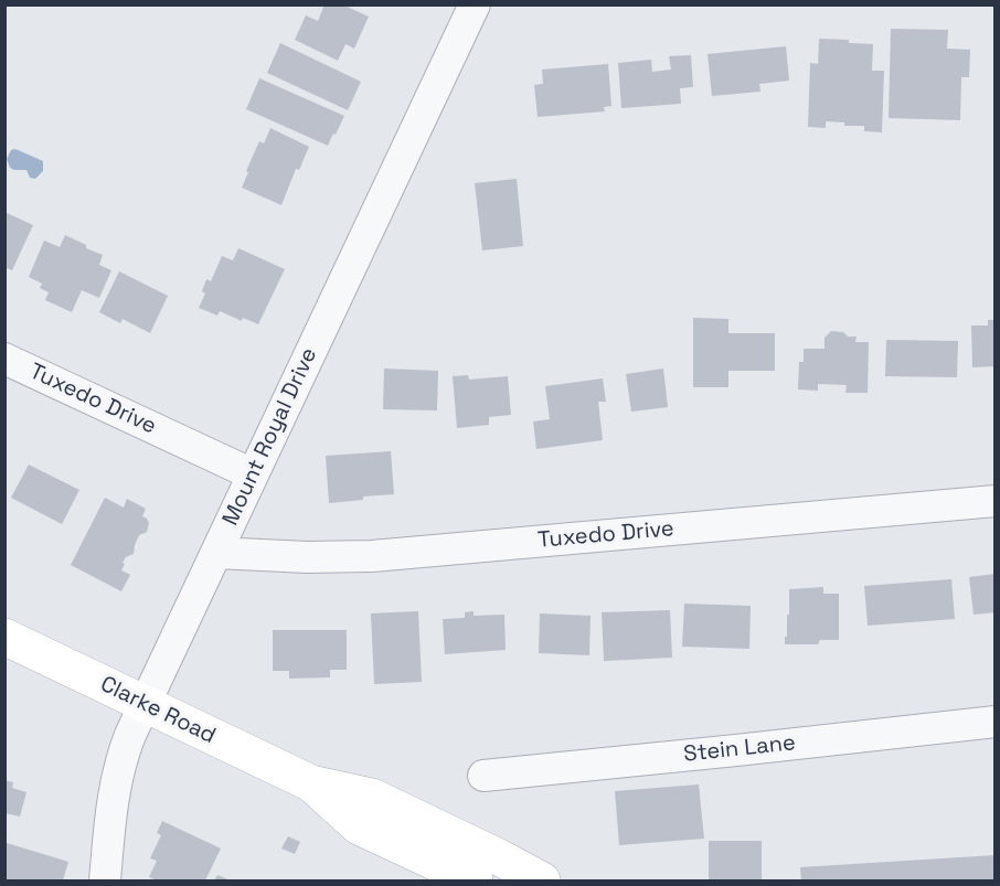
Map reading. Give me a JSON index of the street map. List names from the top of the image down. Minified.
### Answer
{"streets":{"main road":["Clarke Road"],"street":["Tuxedo Drive","Mount Royal Drive","Stein Lane"]},"crossings":[["Tuxedo Drive","Mount Royal Drive"],["Mount Royal Drive","Clarke Road"]]}
